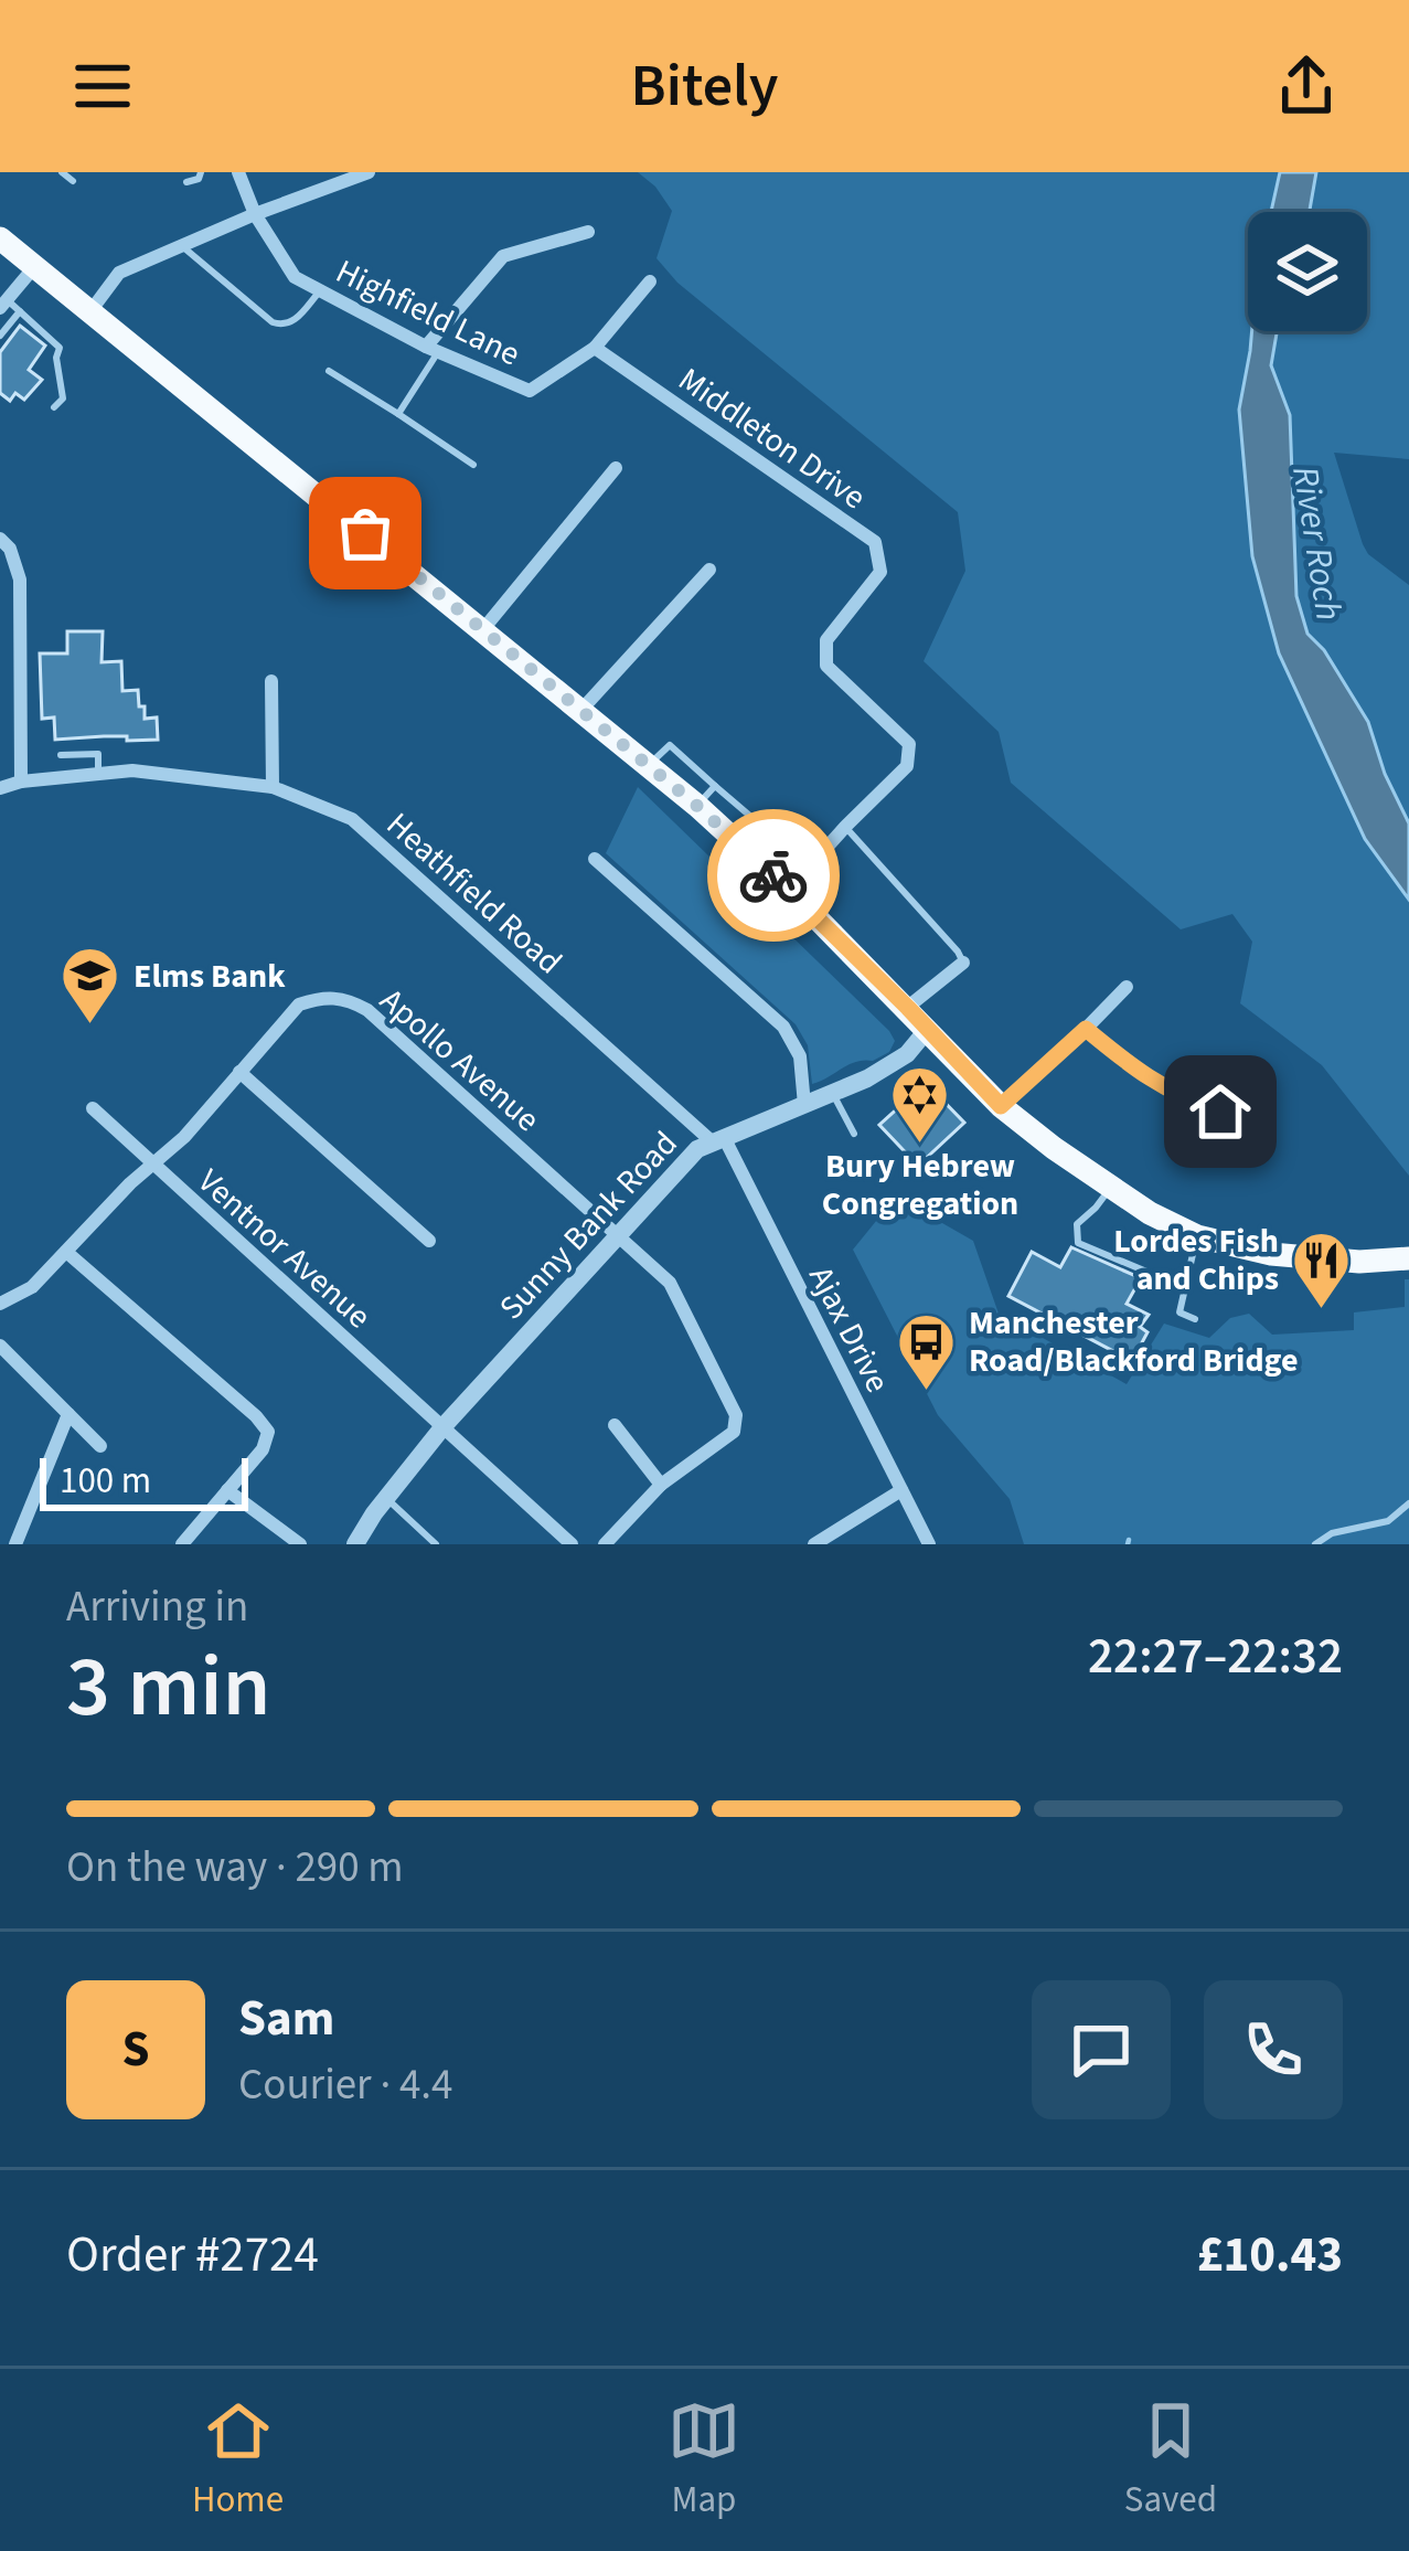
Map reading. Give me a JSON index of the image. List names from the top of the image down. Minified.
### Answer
{"streets":{"street":["Highfield Lane","Middleton Drive","Heathfield Road","Apollo Avenue","Sunny Bank Road","Ventnor Avenue","Ajax Drive"]},"crossings":[["Highfield Lane","Middleton Drive"],["Heathfield Road","Sunny Bank Road"],["Heathfield Road","Ajax Drive"],["Apollo Avenue","Sunny Bank Road"],["Apollo Avenue","Ventnor Avenue"],["Sunny Bank Road","Ventnor Avenue"],["Sunny Bank Road","Ajax Drive"]],"water":["River Roch"],"places":{"school or university":["Elms Bank"],"synagogue":["Bury Hebrew Congregation"],"restaurant":["Lordes Fish and Chips"],"bus stop":["Manchester Road/Blackford Bridge"]},"scale_bar":"100 m","page":{"header":"Bitely","scale":"100 m","heading":["3 min","Arriving in","22:27–22:32"],"panel":["Sam","Courier · 4.4","Order #2724","£10.43"],"bar":"On the way · 290 m","round":"S","tabs":["Home","Map","Saved"]}}
